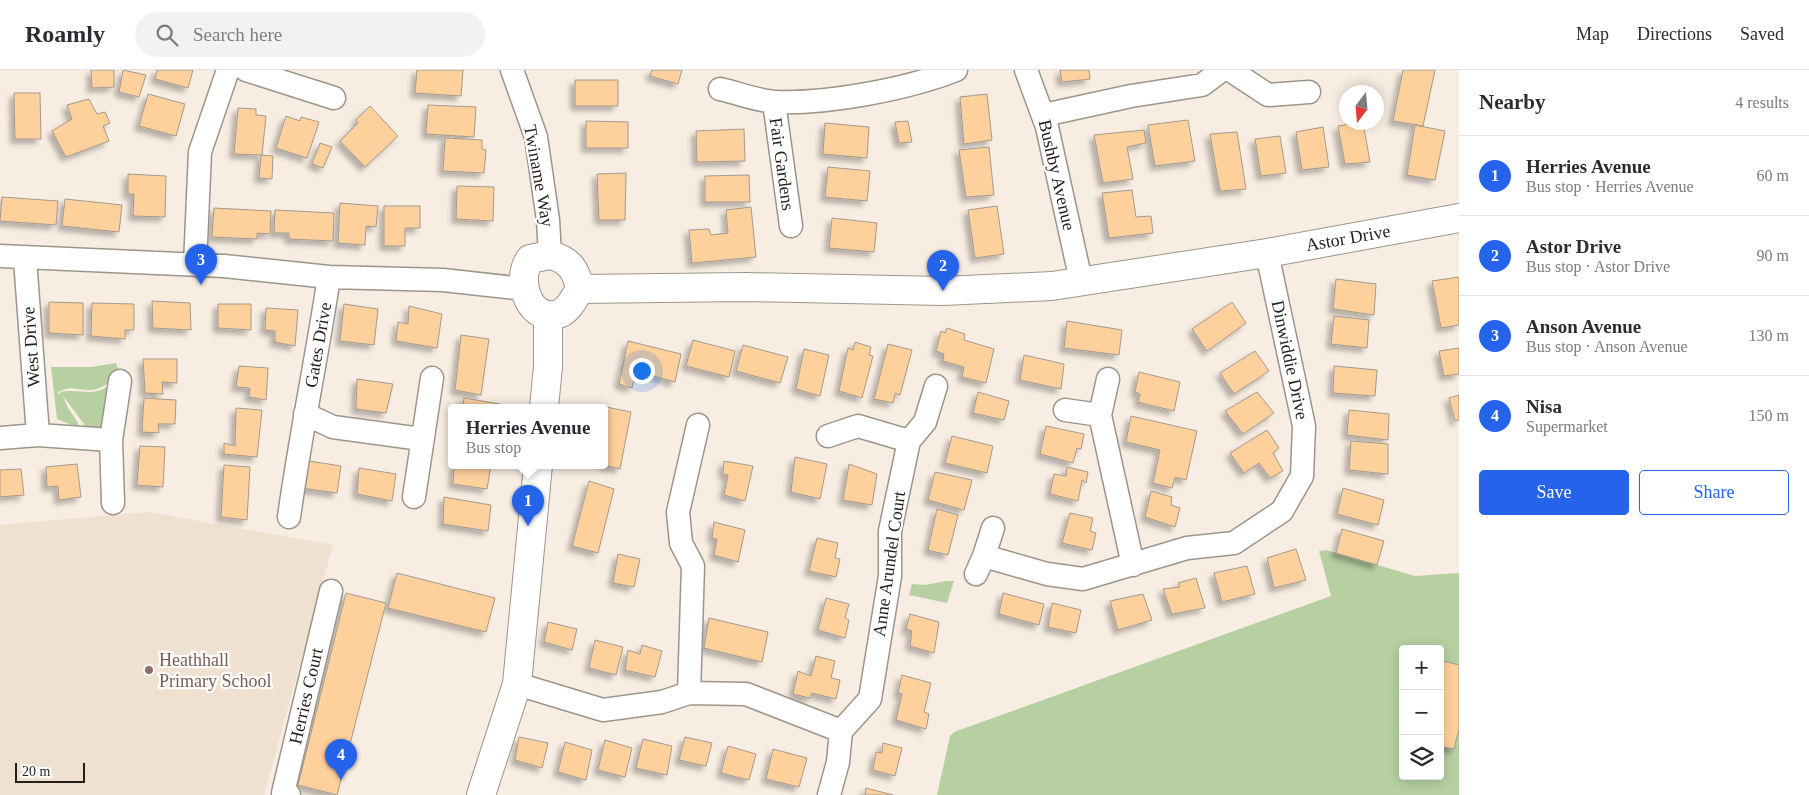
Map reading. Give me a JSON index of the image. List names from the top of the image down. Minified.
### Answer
{"streets":{"street":["Fair Gardens","Bushby Avenue","Twiname Way","Astor Drive","Gates Drive","West Drive","Dinwiddie Drive","Anne Arundel Court","Herries Court"]},"crossings":[["Bushby Avenue","Astor Drive"],["Twiname Way","Astor Drive"],["Astor Drive","Dinwiddie Drive"]],"places":["Heathhall Primary School"],"scale_bar":"20 m","north":"bottom","page":{"header":"Roamly","search":"Search here","nav":["Map","Directions","Saved"],"heading":["Nearby","4 results"],"list":[{"mark":"1","name":"Herries Avenue","note":"Bus stop · Herries Avenue","value":"60 m"},{"mark":"2","name":"Astor Drive","note":"Bus stop · Astor Drive","value":"90 m"},{"mark":"3","name":"Anson Avenue","note":"Bus stop · Anson Avenue","value":"130 m"},{"mark":"4","name":"Nisa","note":"Supermarket","value":"150 m"}],"pins":["3","2","1","4"],"popup":["Herries Avenue","Bus stop"],"buttons":["Save","Share"],"map_buttons":["+","−"],"scale":"20 m"}}
